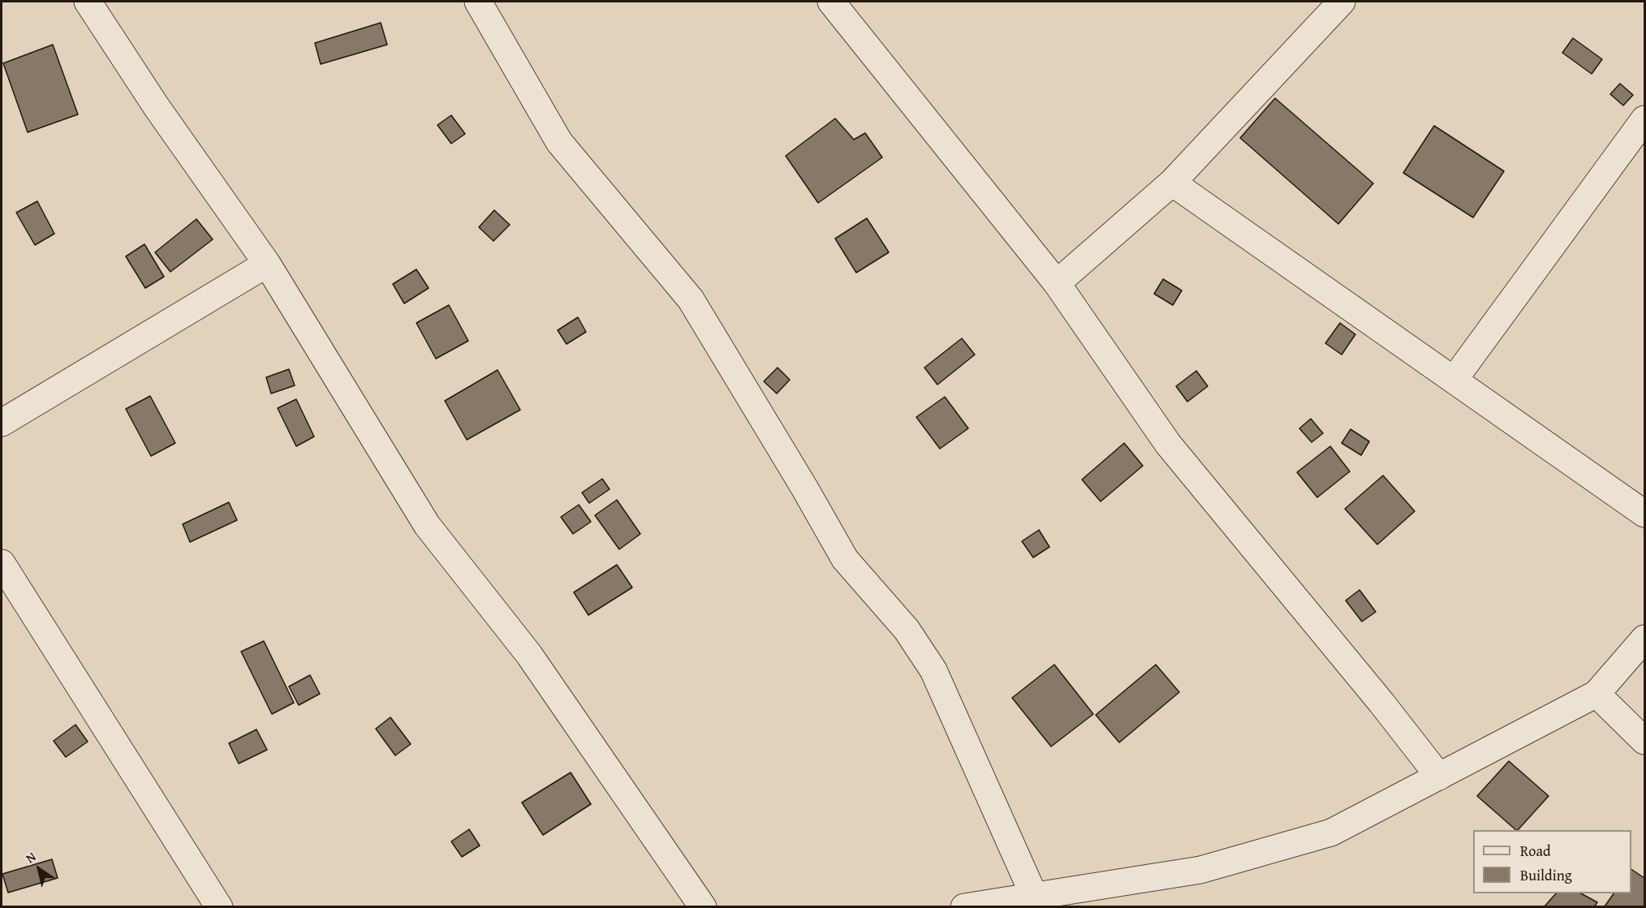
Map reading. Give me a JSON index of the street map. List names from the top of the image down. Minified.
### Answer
{"legend":["Road","Building"],"north":"top left"}
